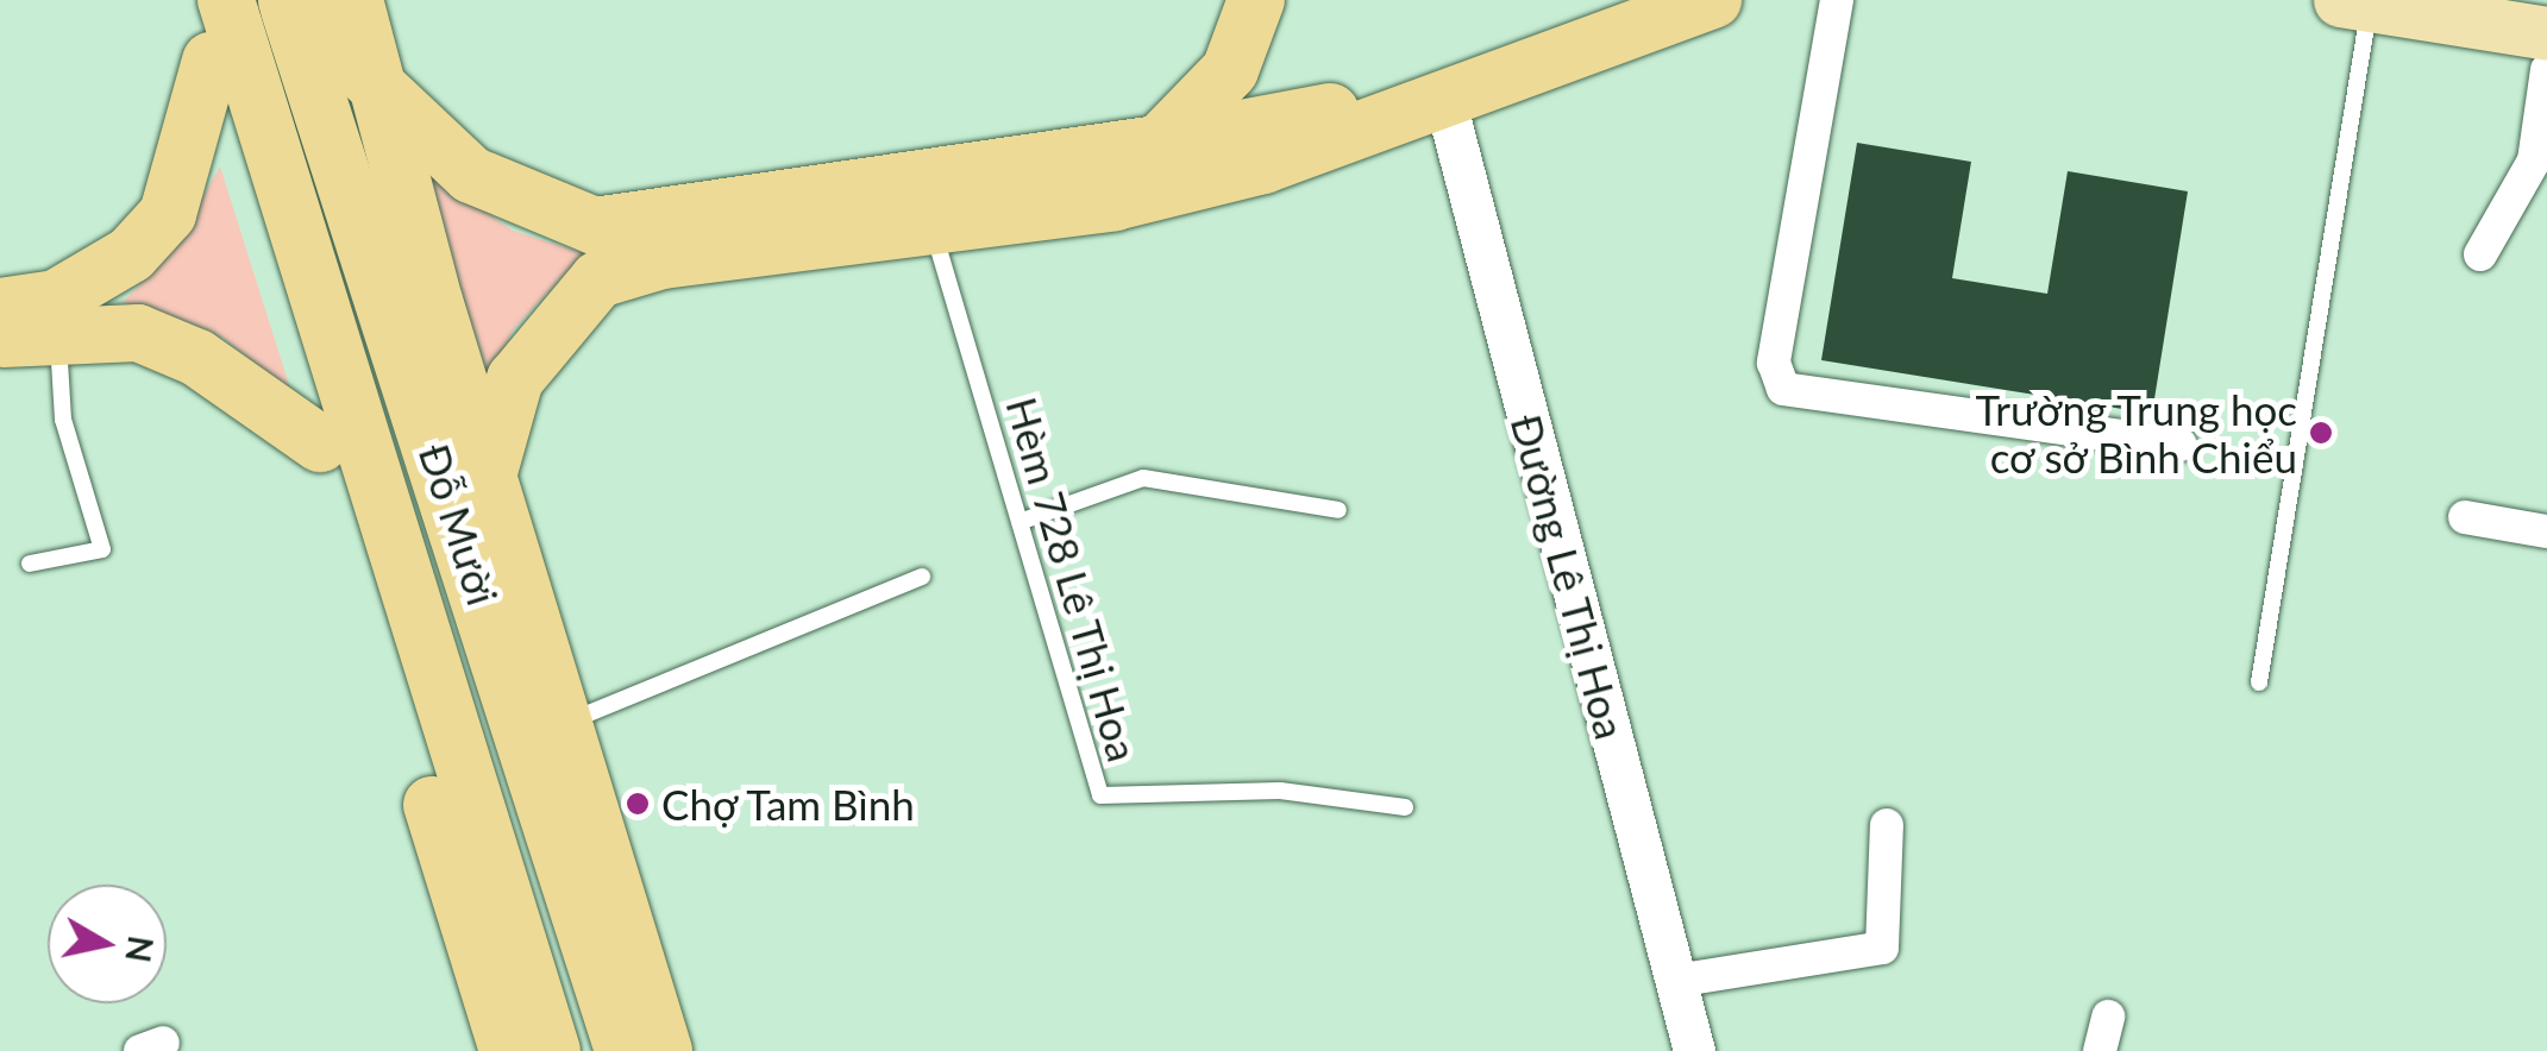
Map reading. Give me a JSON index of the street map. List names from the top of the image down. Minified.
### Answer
{"streets":{"highway":["Đỗ Mười"],"street":["Đường Lê Thị Hoa"],"lane":["Hèm 728 Lê Thị Hoa"]},"places":["Trường Trung học cơ sở Bình Chiểu","Chợ Tam Bình"],"north":"right"}
